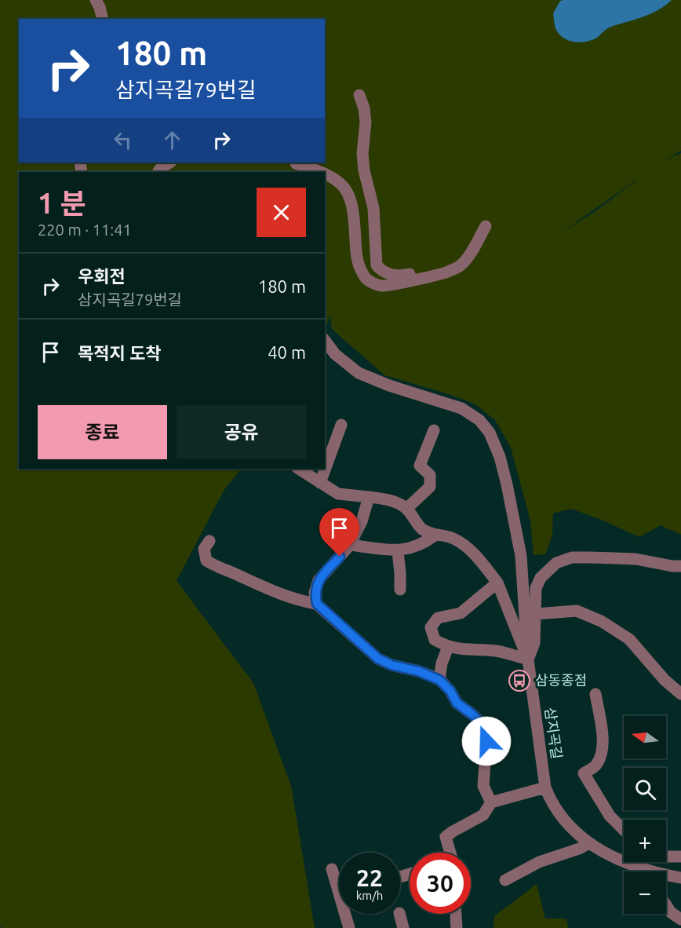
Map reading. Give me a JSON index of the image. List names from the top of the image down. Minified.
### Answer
{"streets":{"street":["삼지곡길"]},"places":{"bus stop":["삼동종점"]},"north":"left","page":{"turn":["180 m","삼지곡길79번길"],"heading":["1 분","220 m · 11:41"],"list":[{"name":"우회전","note":"삼지곡길79번길","value":"180 m"},{"name":"목적지 도착","value":"40 m"}],"buttons":["종료","공유"],"map_buttons":["+","−"],"speed":"22 km/h","limit":"30"}}
